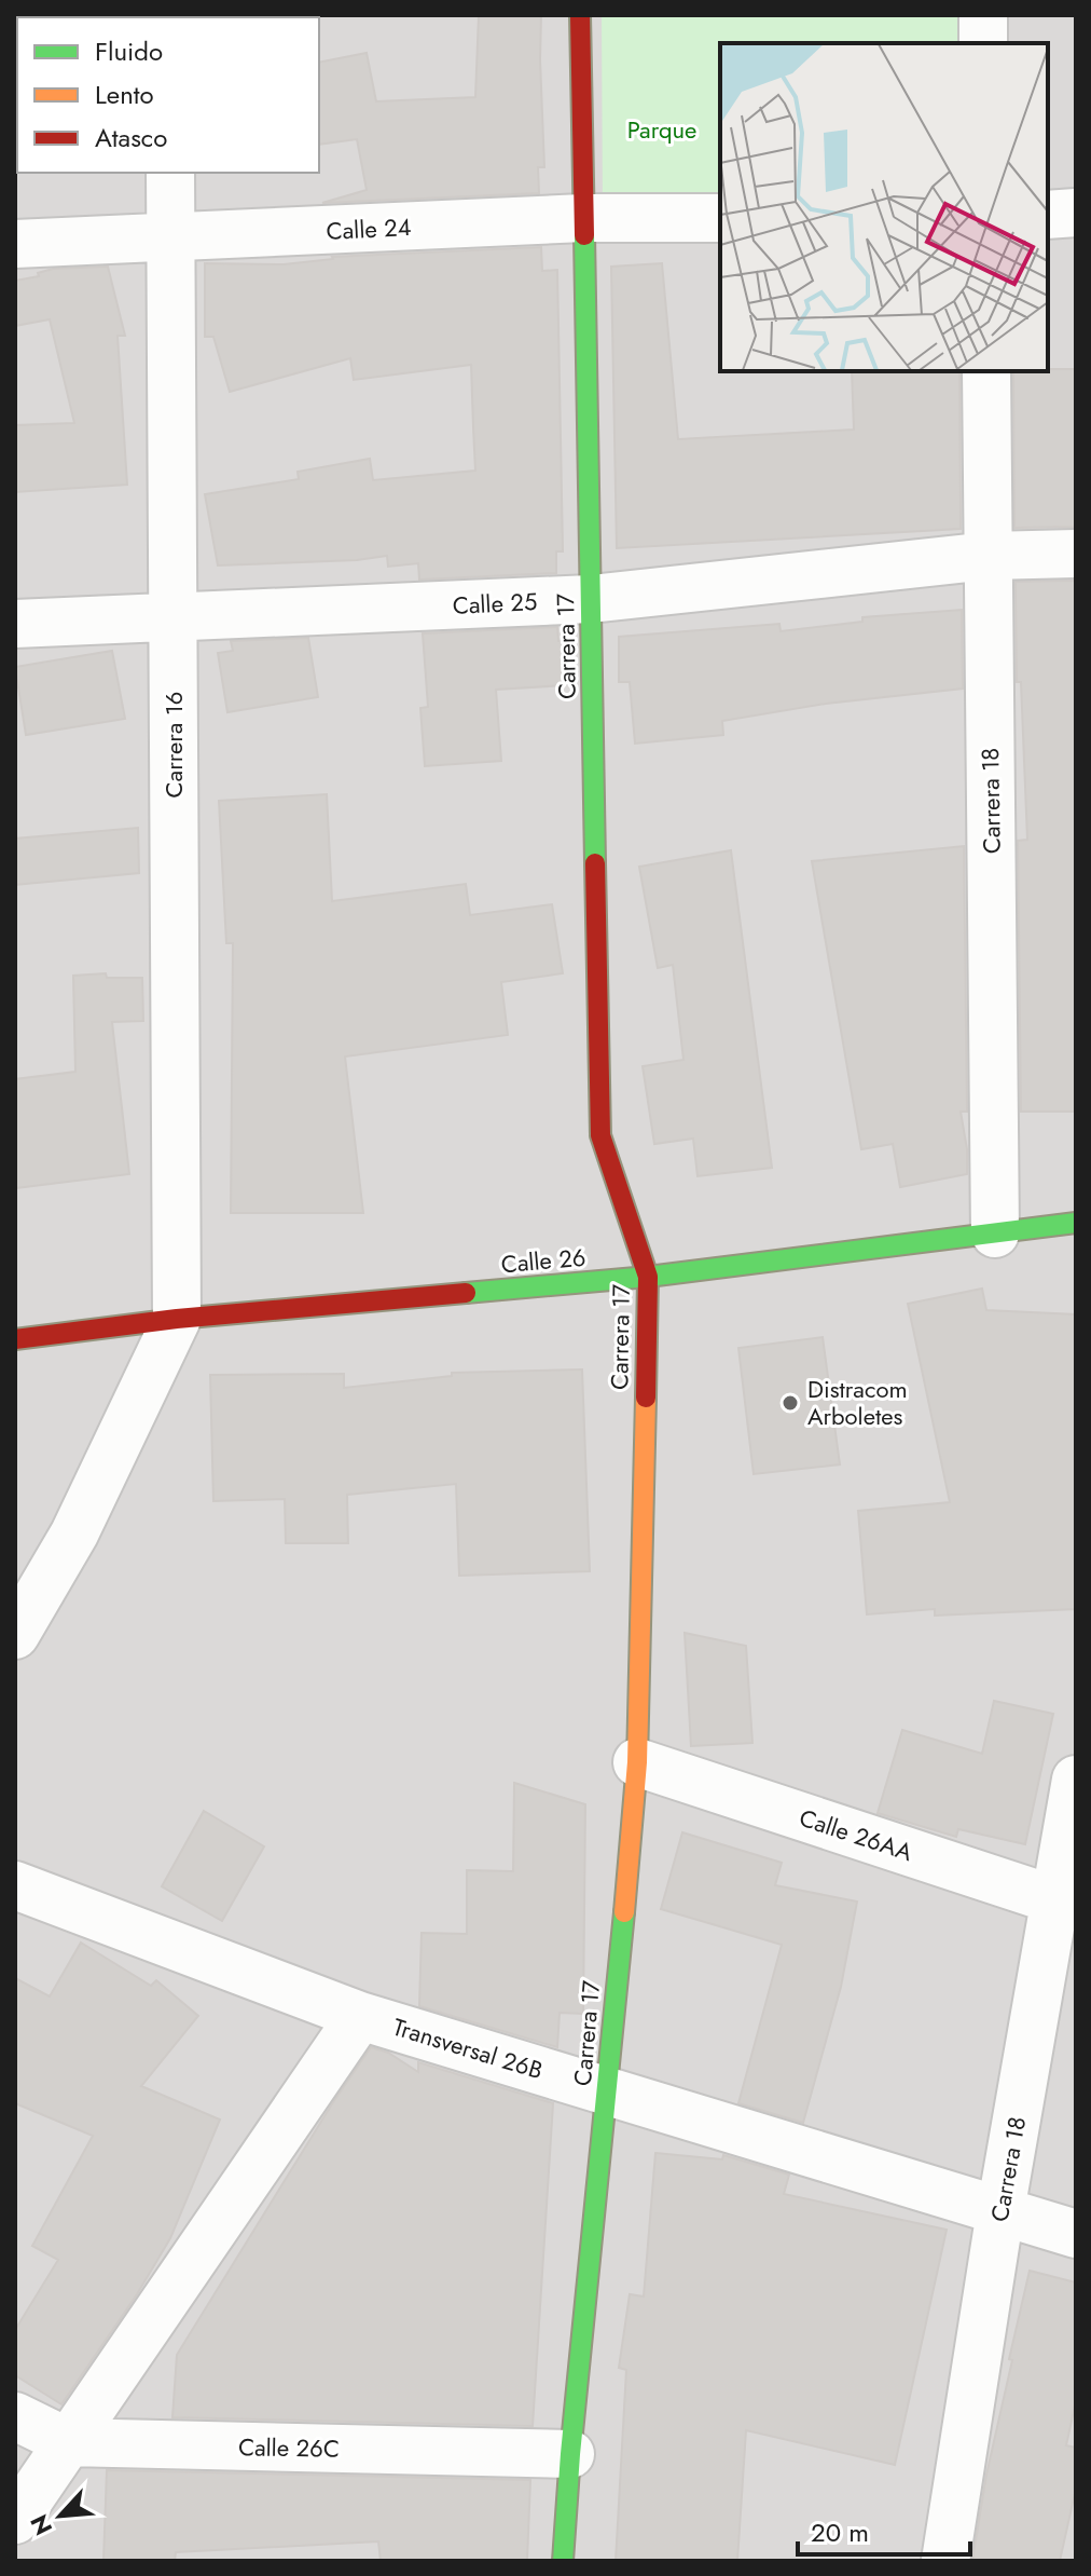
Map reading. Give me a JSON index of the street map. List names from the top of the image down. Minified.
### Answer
{"streets":{"street":["Calle 24","Calle 25","Carrera 17","Carrera 16","Carrera 18","Calle 26","Calle 26AA","Transversal 26B","Calle 26C"]},"crossings":[["Calle 24","Carrera 17"],["Calle 24","Carrera 16"],["Calle 25","Carrera 17"],["Calle 25","Carrera 16"],["Calle 25","Carrera 18"],["Carrera 17","Calle 26"],["Carrera 17","Calle 26AA"],["Carrera 17","Transversal 26B"],["Carrera 17","Calle 26C"],["Carrera 16","Calle 26"],["Carrera 18","Calle 26"],["Carrera 18","Calle 26AA"],["Carrera 18","Transversal 26B"]],"parks":["Parque"],"places":["Distracom Arboletes"],"legend":["Fluido","Lento","Atasco"],"scale_bar":"20 m","north":"bottom left"}
